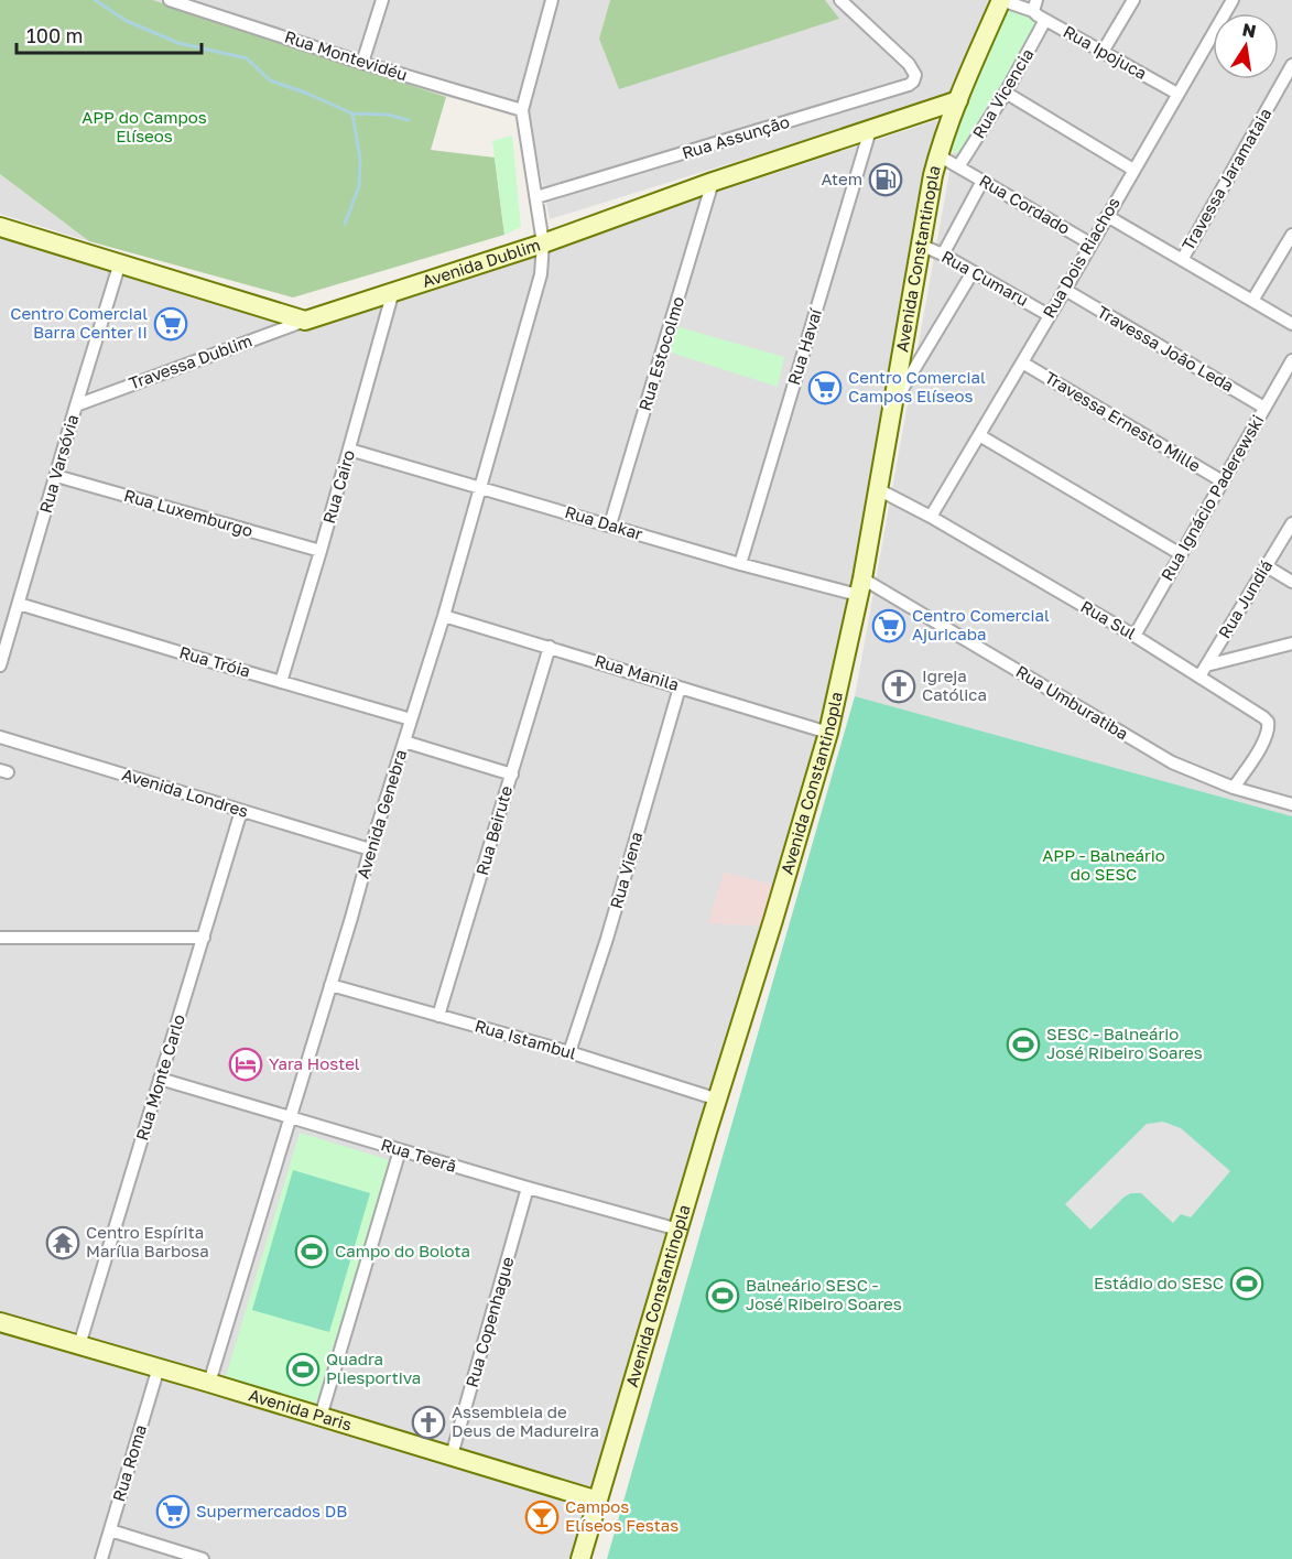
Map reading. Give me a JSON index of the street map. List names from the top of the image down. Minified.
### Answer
{"streets":{"street":["Rua Ipojuca","Rua Montevidéu","Rua Vicencia","Rua Assunção","Travessa Jaramataia","Rua Cordado","Rua Dois Riachos","Avenida Constantinopla","Avenida Dublim","Rua Cumaru","Rua Havaí","Travessa João Leda","Rua Estocolmo","Travessa Dublim","Travessa Ernesto Mille","Rua Varsóvia","Rua Cairo","Rua Ignácio Paderewski","Rua Luxemburgo","Rua Dakar","Rua Jundiá","Rua Sul","Rua Tróia","Rua Manila","Rua Umburatiba","Avenida Londres","Avenida Genebra","Rua Beirute","Rua Viena","Rua Istambul","Rua Monte Carlo","Rua Teerã","Rua Copenhague","Avenida Paris","Rua Roma"]},"crossings":[["Rua Ipojuca","Rua Vicencia"],["Rua Ipojuca","Rua Dois Riachos"],["Rua Ipojuca","Avenida Constantinopla"],["Rua Montevidéu","Avenida Genebra"],["Rua Vicencia","Rua Cordado"],["Rua Assunção","Avenida Genebra"],["Rua Cordado","Rua Dois Riachos"],["Rua Cordado","Avenida Constantinopla"],["Rua Dois Riachos","Rua Cumaru"],["Rua Dois Riachos","Travessa João Leda"],["Rua Dois Riachos","Travessa Ernesto Mille"],["Rua Dois Riachos","Rua Sul"],["Avenida Constantinopla","Avenida Dublim"],["Avenida Constantinopla","Rua Cumaru"],["Avenida Constantinopla","Rua Dakar"],["Avenida Constantinopla","Rua Sul"],["Avenida Constantinopla","Rua Manila"],["Avenida Constantinopla","Rua Umburatiba"],["Avenida Constantinopla","Rua Istambul"],["Avenida Constantinopla","Rua Teerã"],["Avenida Constantinopla","Avenida Paris"],["Avenida Dublim","Rua Havaí"],["Avenida Dublim","Rua Estocolmo"],["Avenida Dublim","Travessa Dublim"],["Avenida Dublim","Rua Cairo"],["Avenida Dublim","Avenida Genebra"],["Rua Havaí","Rua Dakar"],["Travessa João Leda","Rua Ignácio Paderewski"],["Rua Estocolmo","Rua Dakar"],["Travessa Dublim","Rua Varsóvia"],["Travessa Ernesto Mille","Rua Ignácio Paderewski"],["Rua Varsóvia","Rua Luxemburgo"],["Rua Varsóvia","Rua Tróia"],["Rua Cairo","Rua Luxemburgo"],["Rua Cairo","Rua Dakar"],["Rua Cairo","Rua Tróia"],["Rua Ignácio Paderewski","Rua Sul"],["Rua Dakar","Rua Umburatiba"],["Rua Dakar","Avenida Genebra"],["Rua Jundiá","Rua Sul"],["Rua Sul","Rua Umburatiba"],["Rua Tróia","Avenida Genebra"],["Rua Manila","Avenida Genebra"],["Rua Manila","Rua Beirute"],["Rua Manila","Rua Viena"],["Avenida Londres","Avenida Genebra"],["Avenida Londres","Rua Monte Carlo"],["Avenida Genebra","Rua Istambul"],["Avenida Genebra","Rua Teerã"],["Avenida Genebra","Avenida Paris"],["Rua Beirute","Rua Istambul"],["Rua Viena","Rua Istambul"],["Rua Monte Carlo","Rua Teerã"],["Rua Monte Carlo","Avenida Paris"],["Rua Teerã","Rua Copenhague"],["Rua Copenhague","Avenida Paris"],["Avenida Paris","Rua Roma"]],"parks":["APP do Campos Elíseos","APP - Balneário do SESC"],"places":{"fuel station":["Atem"],"supermarket":["Centro Comercial Barra Center II","Centro Comercial Campos Elíseos","Centro Comercial Ajuricaba","Supermercados DB"],"church":["Igreja Católica","Assembleia de Deus de Madureira"],"sports":["SESC - Balneário José Ribeiro Soares","Campo do Bolota","Estádio do SESC","Balneário SESC - José Ribeiro Soares","Quadra Pliesportiva"],"hotel":["Yara Hostel"],"temple":["Centro Espírita Marília Barbosa"],"bar":["Campos Elíseos Festas"]},"scale_bar":"100 m","north":"top"}
